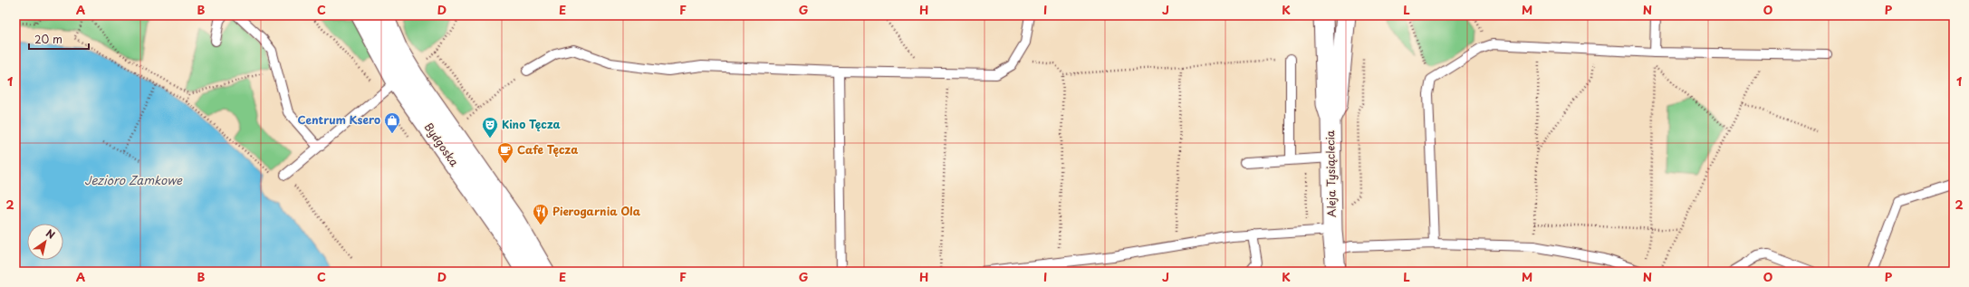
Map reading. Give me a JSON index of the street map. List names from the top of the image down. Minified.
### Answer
{"streets":{"street":["Bydgoska","Aleja Tysiąclecia"]},"water":["Jezioro Zamkowe"],"places":{"shop":["Centrum Ksero"],"theatre":["Kino Tęcza"],"cafe":["Cafe Tęcza"],"restaurant":["Pierogarnia Ola"]},"scale_bar":"20 m","north":"top right","grid":{"columns":["A","B","C","D","E","F","G","H","I","J","K","L","M","N","O","P"],"rows":["1","2"]}}
